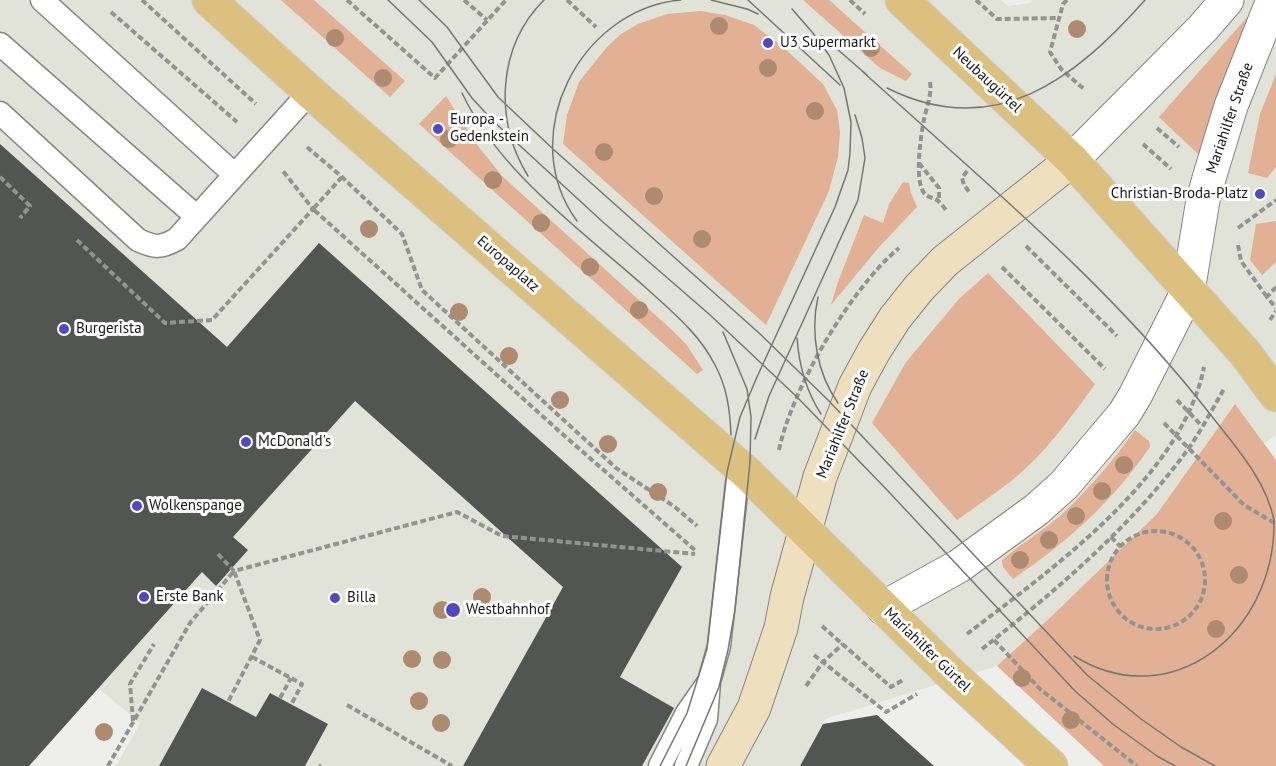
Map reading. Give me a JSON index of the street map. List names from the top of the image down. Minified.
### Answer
{"streets":{"main road":["Neubaugürtel","Europaplatz","Mariahilfer Gürtel"],"street":["Mariahilfer Straße"]},"crossings":[["Neubaugürtel","Mariahilfer Straße"],["Mariahilfer Straße","Europaplatz"],["Mariahilfer Straße","Mariahilfer Gürtel"],["Europaplatz","Mariahilfer Gürtel"]],"places":["U3 Supermarkt","Europa - Gedenkstein","Christian-Broda-Platz","Burgerista","McDonald's","Wolkenspange","Erste Bank","Billa","Westbahnhof"]}
